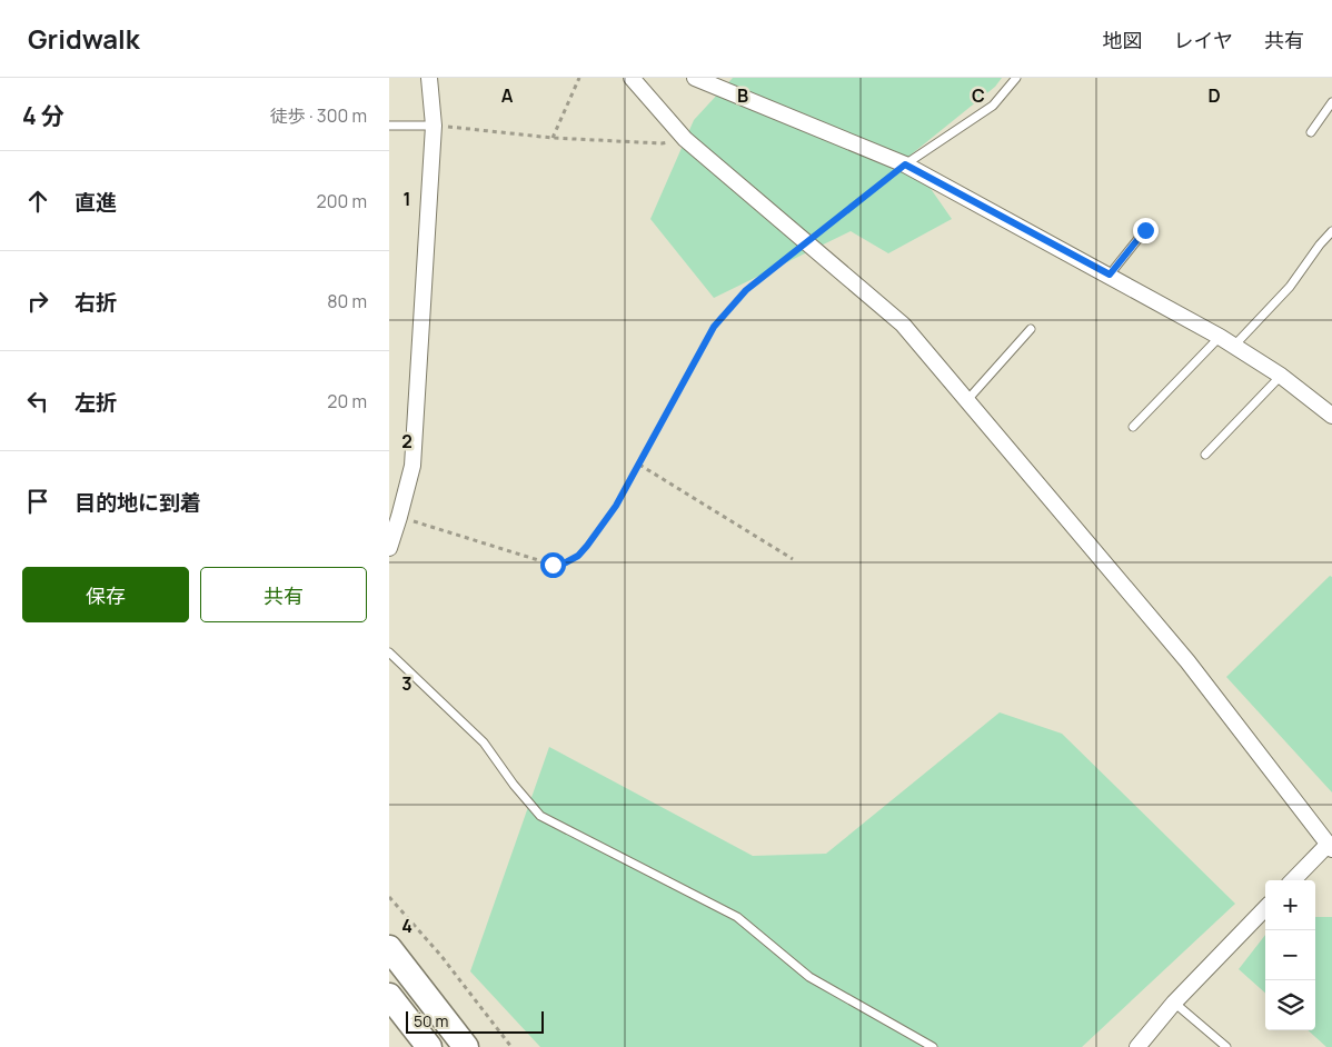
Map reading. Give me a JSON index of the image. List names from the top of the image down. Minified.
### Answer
{"scale_bar":"50 m","page":{"header":"Gridwalk","nav":["地図","レイヤ","共有"],"heading":["4 分","徒歩 · 300 m"],"list":[["直進","200 m"],["右折","80 m"],["左折","20 m"],"目的地に到着"],"buttons":["保存","共有"],"map_buttons":["+","−"],"scale":"50 m"},"grid":{"columns":["A","B","C","D"],"rows":["1","2","3","4"]}}
